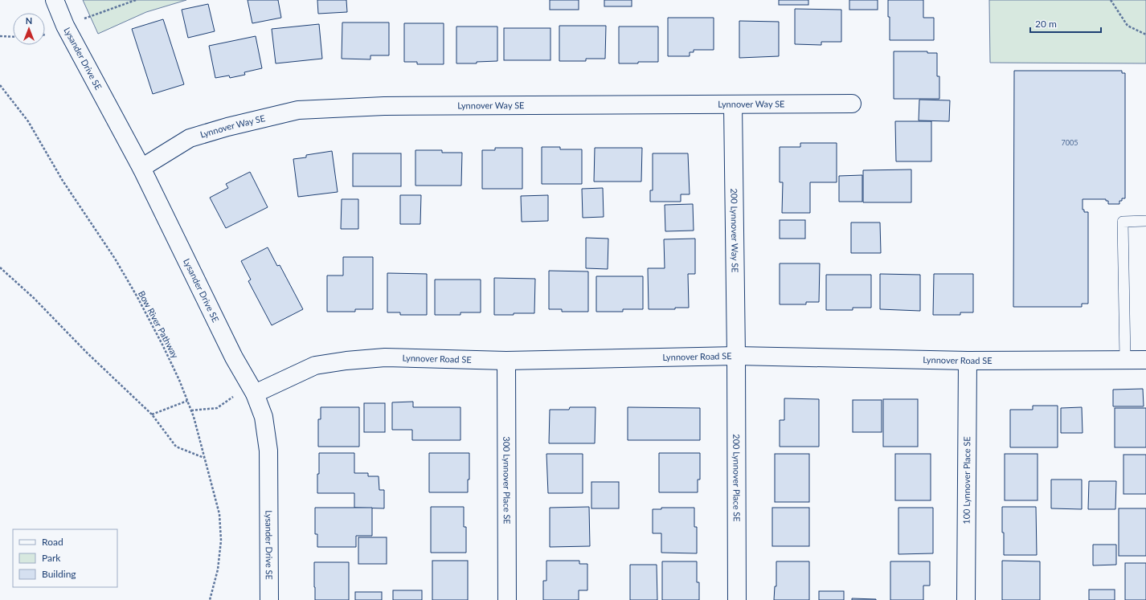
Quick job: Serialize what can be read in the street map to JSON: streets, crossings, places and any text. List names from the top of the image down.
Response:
{
  "streets": {
    "street": [
      "Lysander Drive SE",
      "Lynnover Way SE",
      "200 Lynnover Way SE",
      "Lynnover Road SE",
      "200 Lynnover Place SE",
      "300 Lynnover Place SE",
      "100 Lynnover Place SE"
    ],
    "path": ["Bow River Pathway"]
  },
  "crossings": [
    ["Lysander Drive SE", "Lynnover Way SE"],
    ["Lysander Drive SE", "Lynnover Road SE"],
    ["Lynnover Way SE", "200 Lynnover Way SE"],
    ["200 Lynnover Way SE", "Lynnover Road SE"],
    ["200 Lynnover Way SE", "200 Lynnover Place SE"],
    ["Lynnover Road SE", "200 Lynnover Place SE"],
    ["Lynnover Road SE", "300 Lynnover Place SE"],
    ["Lynnover Road SE", "100 Lynnover Place SE"]
  ],
  "house_numbers": ["7005"],
  "legend": ["Road", "Park", "Building"],
  "scale_bar": "20 m",
  "north": "top"
}
